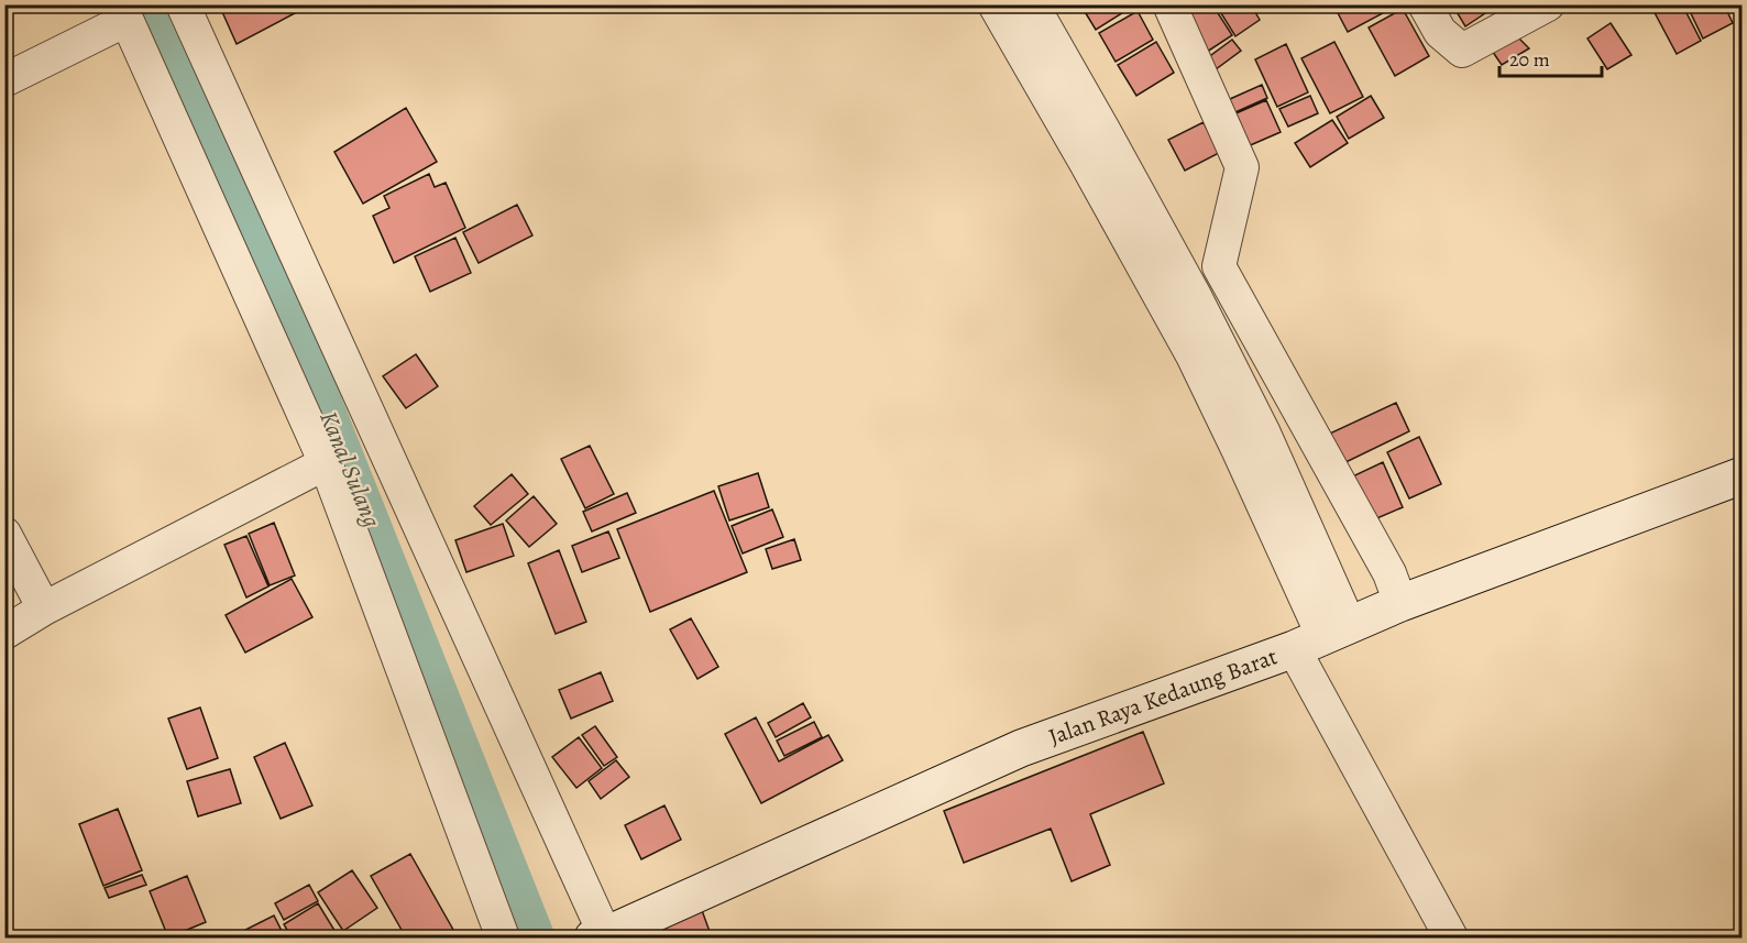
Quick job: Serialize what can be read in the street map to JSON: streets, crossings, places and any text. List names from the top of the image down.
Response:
{
  "streets": {
    "street": ["Jalan Raya Kedaung Barat"]
  },
  "water": ["Kanal Sulang"],
  "scale_bar": "20 m"
}
